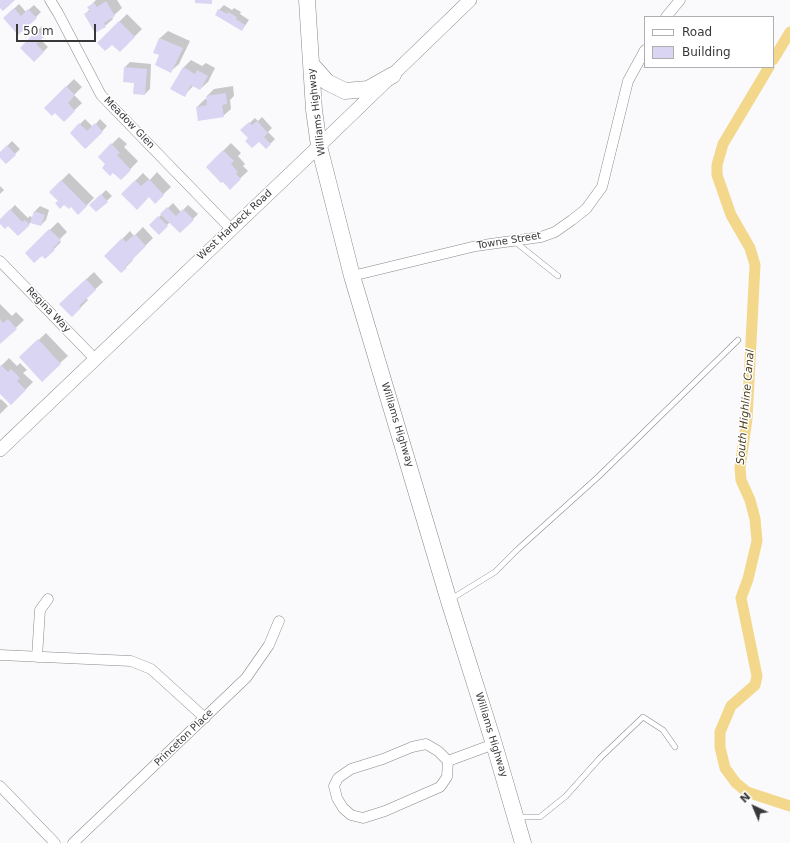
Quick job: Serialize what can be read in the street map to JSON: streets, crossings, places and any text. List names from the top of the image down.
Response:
{
  "streets": {
    "main road": ["Williams Highway"],
    "street": [
      "Meadow Glen",
      "West Harbeck Road",
      "Towne Street",
      "Regina Way",
      "Princeton Place"
    ]
  },
  "crossings": [
    ["Williams Highway", "West Harbeck Road"],
    ["Williams Highway", "Towne Street"],
    ["Meadow Glen", "West Harbeck Road"],
    ["West Harbeck Road", "Regina Way"]
  ],
  "water": ["South Highline Canal"],
  "legend": ["Road", "Building"],
  "scale_bar": "50 m",
  "north": "top left"
}
